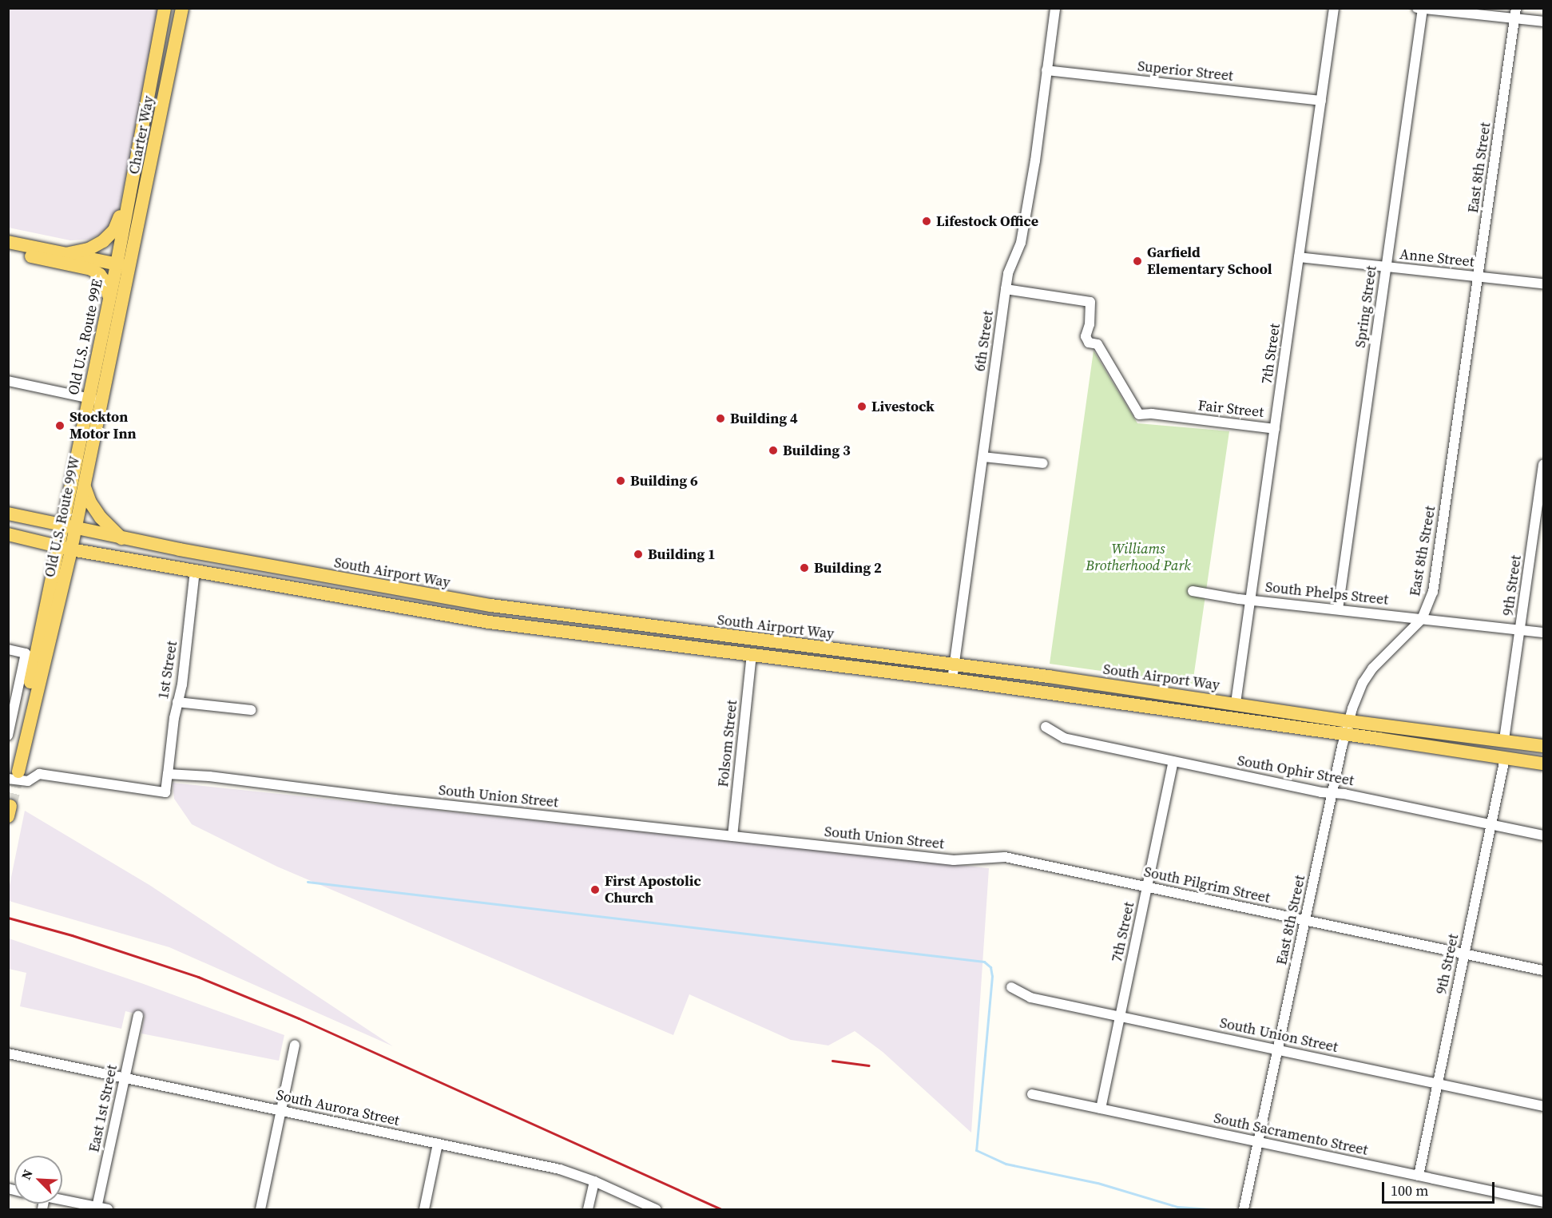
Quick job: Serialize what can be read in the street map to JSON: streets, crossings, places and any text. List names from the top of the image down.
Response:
{
  "streets": {
    "main road": [
      "Charter Way",
      "Old U.S. Route 99E",
      "Old U.S. Route 99W",
      "South Airport Way"
    ],
    "street": [
      "Superior Street",
      "East 8th Street",
      "Anne Street",
      "Spring Street",
      "6th Street",
      "7th Street",
      "Fair Street",
      "9th Street",
      "South Phelps Street",
      "1st Street",
      "Folsom Street",
      "South Ophir Street",
      "South Union Street",
      "South Pilgrim Street",
      "South Aurora Street",
      "East 1st Street",
      "South Sacramento Street"
    ]
  },
  "crossings": [
    ["Superior Street", "6th Street"],
    ["Superior Street", "7th Street"],
    ["Charter Way", "Old U.S. Route 99W"],
    ["East 8th Street", "Anne Street"],
    ["East 8th Street", "South Airport Way"],
    ["East 8th Street", "South Phelps Street"],
    ["East 8th Street", "South Ophir Street"],
    ["East 8th Street", "South Union Street"],
    ["East 8th Street", "South Pilgrim Street"],
    ["East 8th Street", "South Sacramento Street"],
    ["Anne Street", "Spring Street"],
    ["Anne Street", "7th Street"],
    ["Spring Street", "South Phelps Street"],
    ["Old U.S. Route 99E", "Old U.S. Route 99W"],
    ["Old U.S. Route 99E", "South Airport Way"],
    ["6th Street", "Fair Street"],
    ["6th Street", "South Airport Way"],
    ["7th Street", "Fair Street"],
    ["7th Street", "South Airport Way"],
    ["7th Street", "South Phelps Street"],
    ["7th Street", "South Ophir Street"],
    ["7th Street", "South Union Street"],
    ["7th Street", "South Pilgrim Street"],
    ["7th Street", "South Sacramento Street"],
    ["Old U.S. Route 99W", "South Airport Way"],
    ["South Airport Way", "9th Street"],
    ["South Airport Way", "1st Street"],
    ["South Airport Way", "Folsom Street"],
    ["9th Street", "South Phelps Street"],
    ["9th Street", "South Ophir Street"],
    ["9th Street", "South Union Street"],
    ["9th Street", "South Pilgrim Street"],
    ["9th Street", "South Sacramento Street"],
    ["1st Street", "South Union Street"],
    ["Folsom Street", "South Union Street"],
    ["South Union Street", "South Pilgrim Street"],
    ["South Aurora Street", "East 1st Street"]
  ],
  "parks": ["Williams Brotherhood Park"],
  "places": [
    "Lifestock Office",
    "Garfield Elementary School",
    "Livestock",
    "Building 4",
    "Stockton Motor Inn",
    "Building 3",
    "Building 6",
    "Building 1",
    "Building 2",
    "First Apostolic Church"
  ],
  "scale_bar": "100 m",
  "north": "top left"
}
